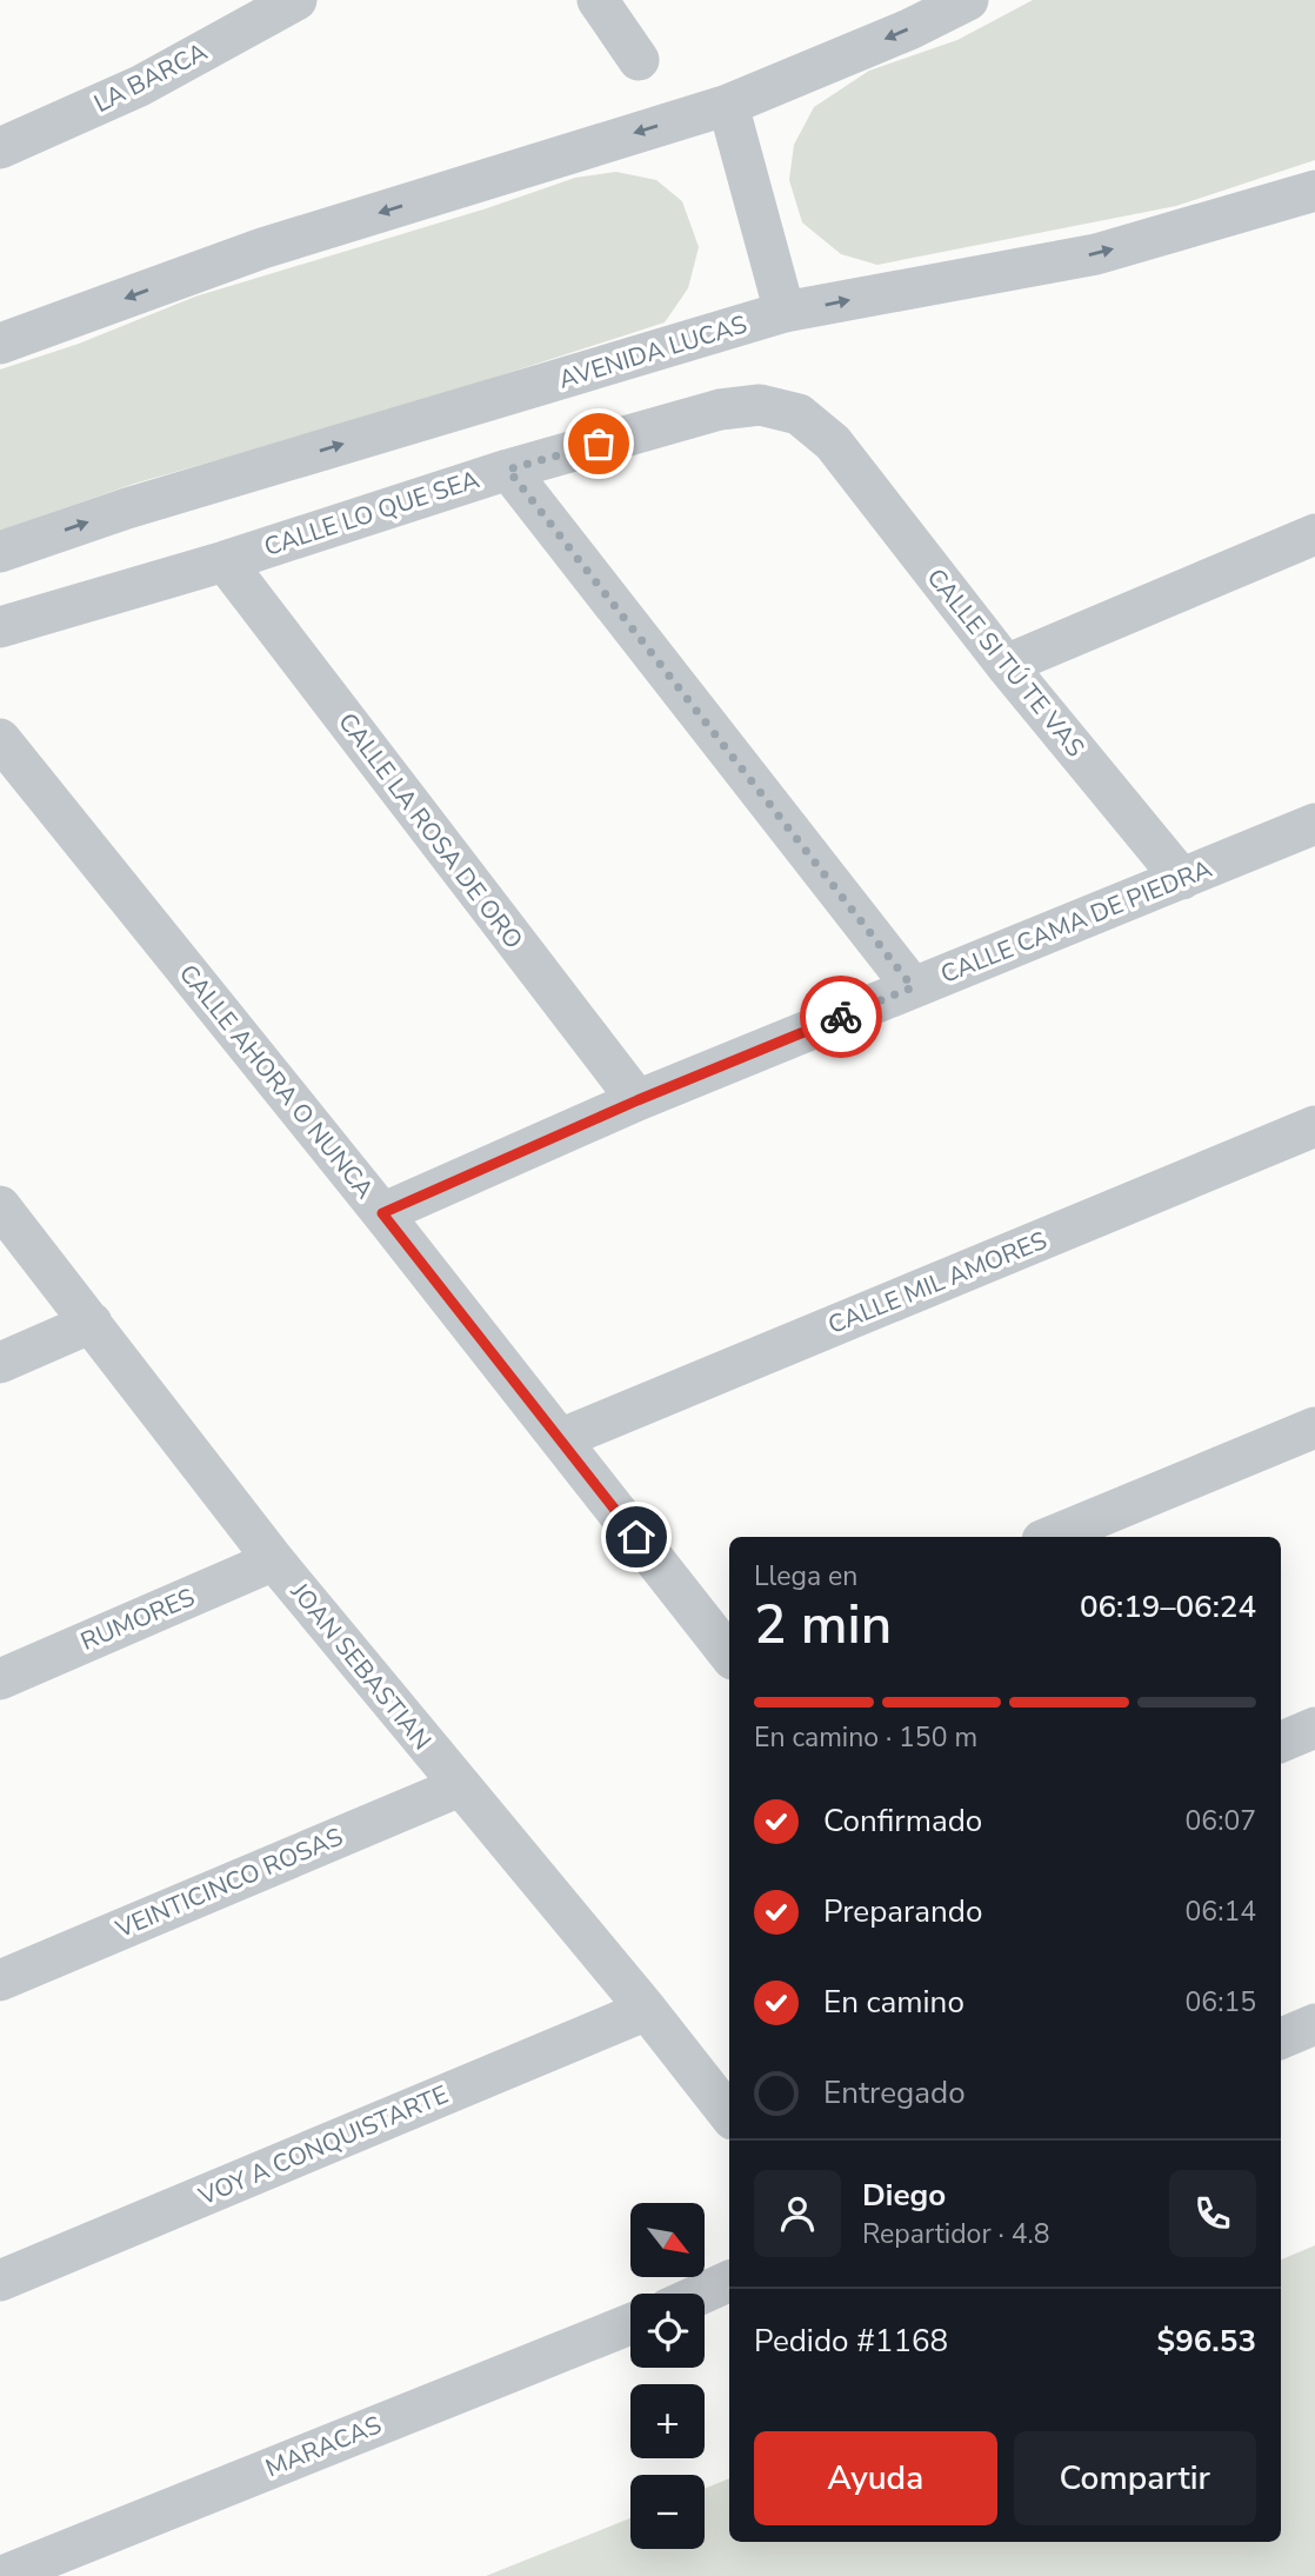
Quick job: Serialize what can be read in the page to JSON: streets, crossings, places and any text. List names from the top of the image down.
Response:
{
  "streets": {
    "street": [
      "LA BARCA",
      "AVENIDA LUCAS",
      "CALLE LO QUE SEA",
      "CALLE SI TÚ TE VAS",
      "CALLE LA ROSA DE ORO",
      "CALLE CAMA DE PIEDRA",
      "CALLE AHORA O NUNCA",
      "CALLE MIL AMORES",
      "RUMORES",
      "JOAN SEBASTIAN",
      "VEINTICINCO ROSAS",
      "VOY A CONQUISTARTE",
      "MARACAS"
    ]
  },
  "crossings": [
    ["CALLE LO QUE SEA", "CALLE SI TÚ TE VAS"],
    ["CALLE LO QUE SEA", "CALLE LA ROSA DE ORO"],
    ["CALLE SI TÚ TE VAS", "CALLE CAMA DE PIEDRA"],
    ["CALLE LA ROSA DE ORO", "CALLE CAMA DE PIEDRA"],
    ["CALLE CAMA DE PIEDRA", "CALLE AHORA O NUNCA"],
    ["CALLE AHORA O NUNCA", "CALLE MIL AMORES"],
    ["RUMORES", "JOAN SEBASTIAN"],
    ["JOAN SEBASTIAN", "VEINTICINCO ROSAS"],
    ["JOAN SEBASTIAN", "VOY A CONQUISTARTE"]
  ],
  "north": "bottom right",
  "page": {
    "heading": ["2 min", "Llega en", "06:19–06:24"],
    "panel": [
      "Diego",
      "Repartidor · 4.8",
      "Pedido #1168",
      "$96.53"
    ],
    "bar": "En camino · 150 m",
    "list": [
      ["Confirmado", "06:07"],
      ["Preparando", "06:14"],
      ["En camino", "06:15"],
      "Entregado"
    ],
    "map_buttons": ["+", "−"],
    "buttons": ["Ayuda", "Compartir"]
  }
}
